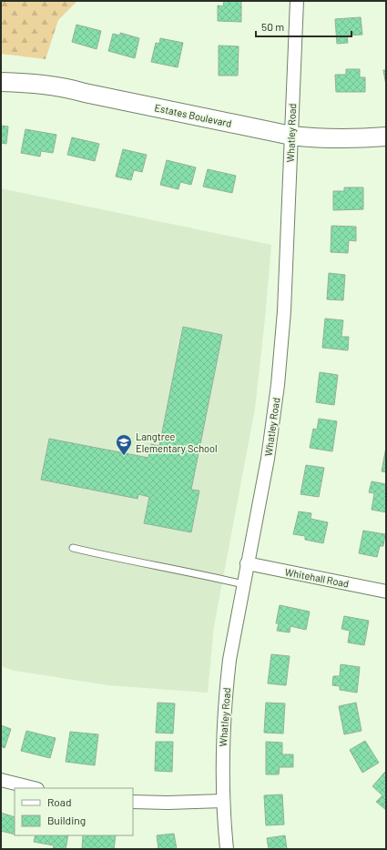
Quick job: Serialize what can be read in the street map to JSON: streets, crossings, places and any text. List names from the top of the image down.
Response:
{
  "streets": {
    "street": ["Estates Boulevard", "Whatley Road", "Whitehall Road"]
  },
  "crossings": [
    ["Estates Boulevard", "Whatley Road"],
    ["Whatley Road", "Whitehall Road"]
  ],
  "places": {
    "school or university": ["Langtree Elementary School"]
  },
  "legend": ["Road", "Building"],
  "scale_bar": "50 m"
}
